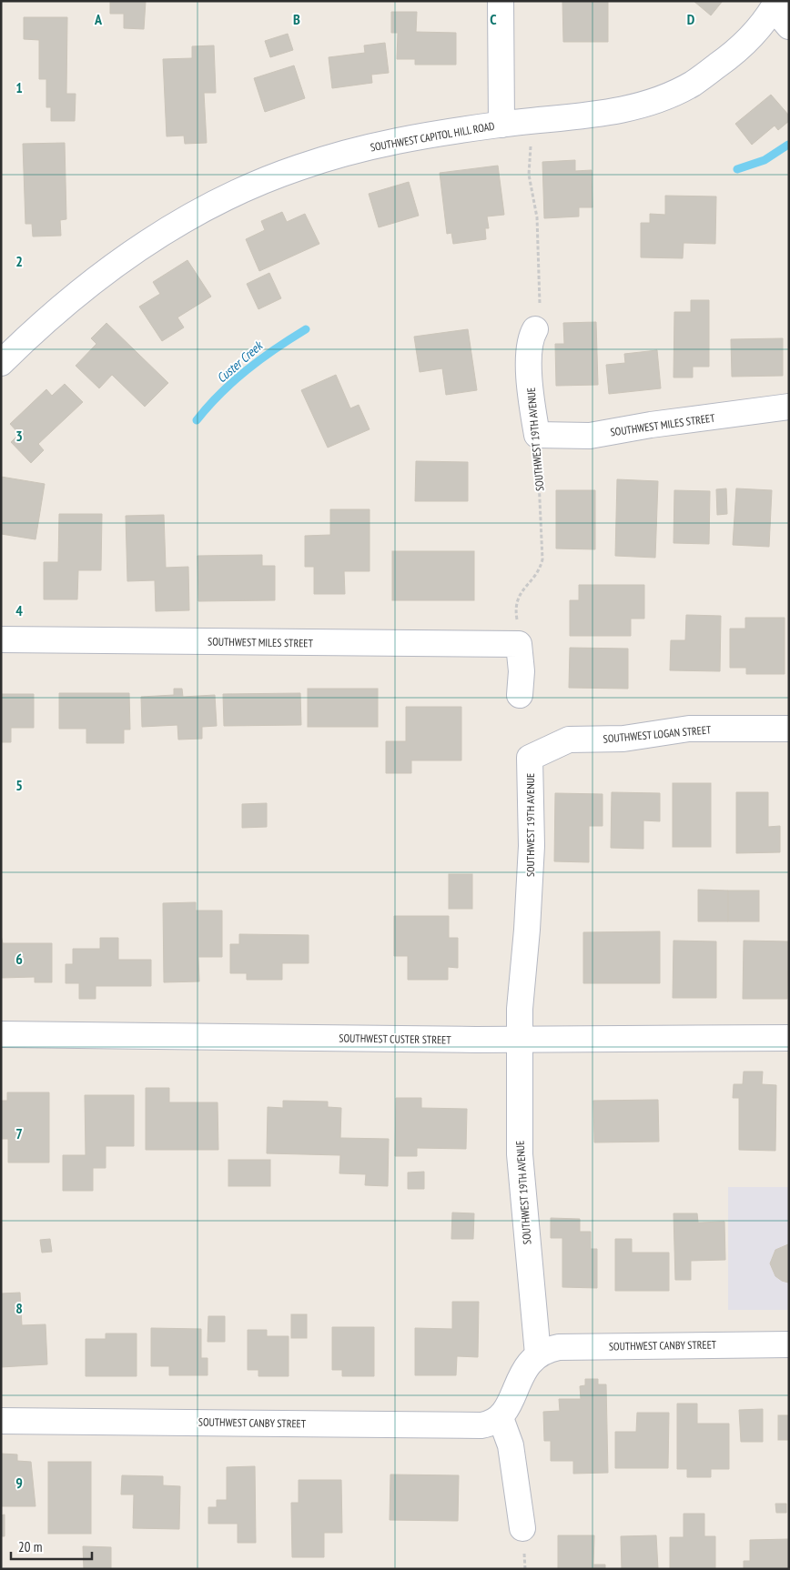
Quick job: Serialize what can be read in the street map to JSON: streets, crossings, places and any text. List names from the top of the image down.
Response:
{
  "streets": {
    "street": [
      "SOUTHWEST CAPITOL HILL ROAD",
      "SOUTHWEST MILES STREET",
      "SOUTHWEST 19TH AVENUE",
      "SOUTHWEST LOGAN STREET",
      "SOUTHWEST CUSTER STREET",
      "SOUTHWEST CANBY STREET"
    ]
  },
  "crossings": [
    ["SOUTHWEST MILES STREET", "SOUTHWEST 19TH AVENUE"],
    ["SOUTHWEST 19TH AVENUE", "SOUTHWEST LOGAN STREET"],
    ["SOUTHWEST 19TH AVENUE", "SOUTHWEST CUSTER STREET"],
    ["SOUTHWEST 19TH AVENUE", "SOUTHWEST CANBY STREET"]
  ],
  "water": ["Custer Creek"],
  "scale_bar": "20 m",
  "grid": {
    "columns": [
      "A",
      "B",
      "C",
      "D"
    ],
    "rows": [
      "1",
      "2",
      "3",
      "4",
      "5",
      "6",
      "7",
      "8",
      "9"
    ]
  }
}
